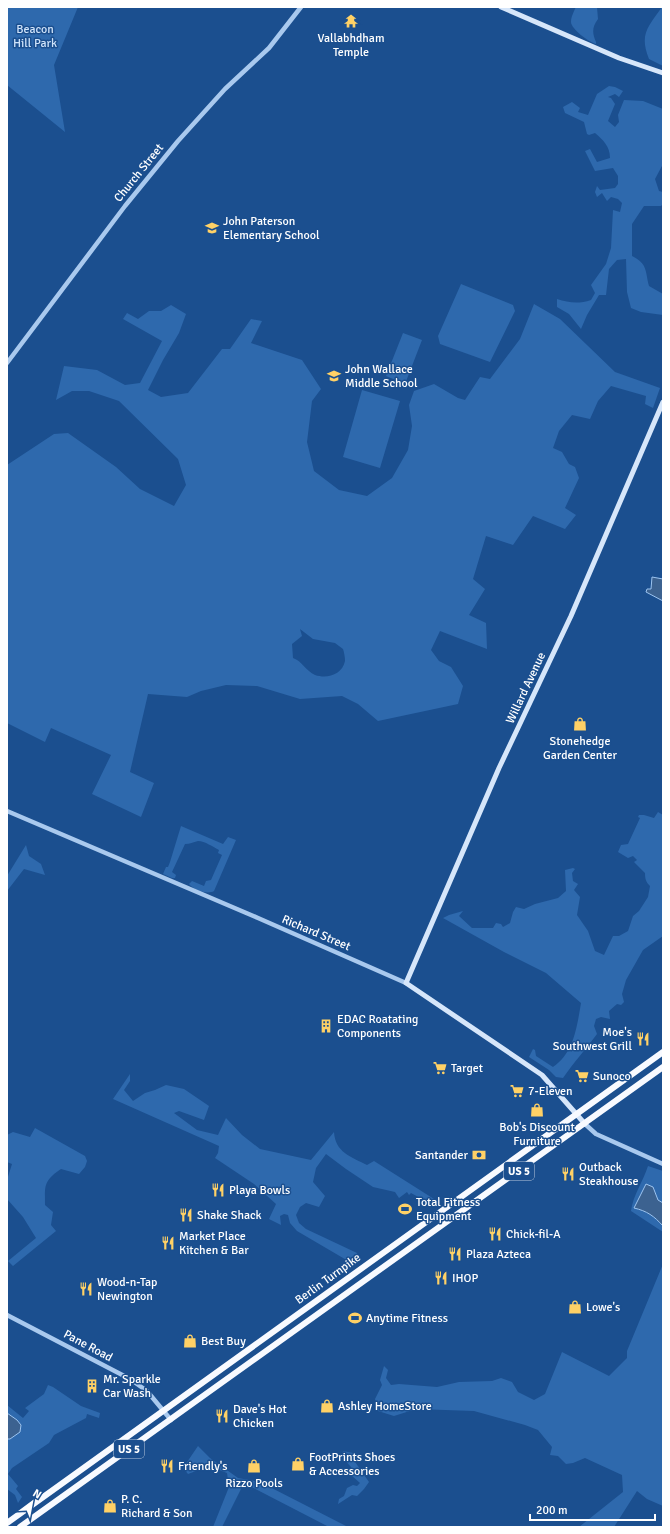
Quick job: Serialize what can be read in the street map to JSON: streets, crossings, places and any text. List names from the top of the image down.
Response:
{
  "streets": {
    "highway": ["US 5", "Berlin Turnpike"],
    "main road": ["Willard Avenue", "Richard Street"],
    "street": ["Church Street", "Pane Road"]
  },
  "crossings": [
    ["Willard Avenue", "Richard Street"],
    ["Richard Street", "Berlin Turnpike"],
    ["Berlin Turnpike", "Pane Road"]
  ],
  "parks": ["Beacon Hill Park"],
  "places": {
    "temple": ["Vallabhdham Temple"],
    "school or university": ["John Paterson Elementary School", "John Wallace Middle School"],
    "shop": [
      "Stonehedge Garden Center",
      "Bob's Discount Furniture",
      "Lowe's",
      "Best Buy",
      "Ashley HomeStore",
      "FootPrints Shoes & Accessories",
      "Rizzo Pools",
      "P. C. Richard & Son"
    ],
    "building": ["EDAC Roatating Components", "Mr. Sparkle Car Wash"],
    "restaurant": [
      "Moe's Southwest Grill",
      "Outback Steakhouse",
      "Playa Bowls",
      "Shake Shack",
      "Chick-fil-A",
      "Market Place Kitchen & Bar",
      "Plaza Azteca",
      "IHOP",
      "Wood-n-Tap Newington",
      "Dave's Hot Chicken",
      "Friendly's"
    ],
    "supermarket": ["Target", "Sunoco", "7-Eleven"],
    "bank": ["Santander"],
    "sports": ["Total Fitness Equipment", "Anytime Fitness"]
  },
  "scale_bar": "200 m",
  "north": "top right"
}
